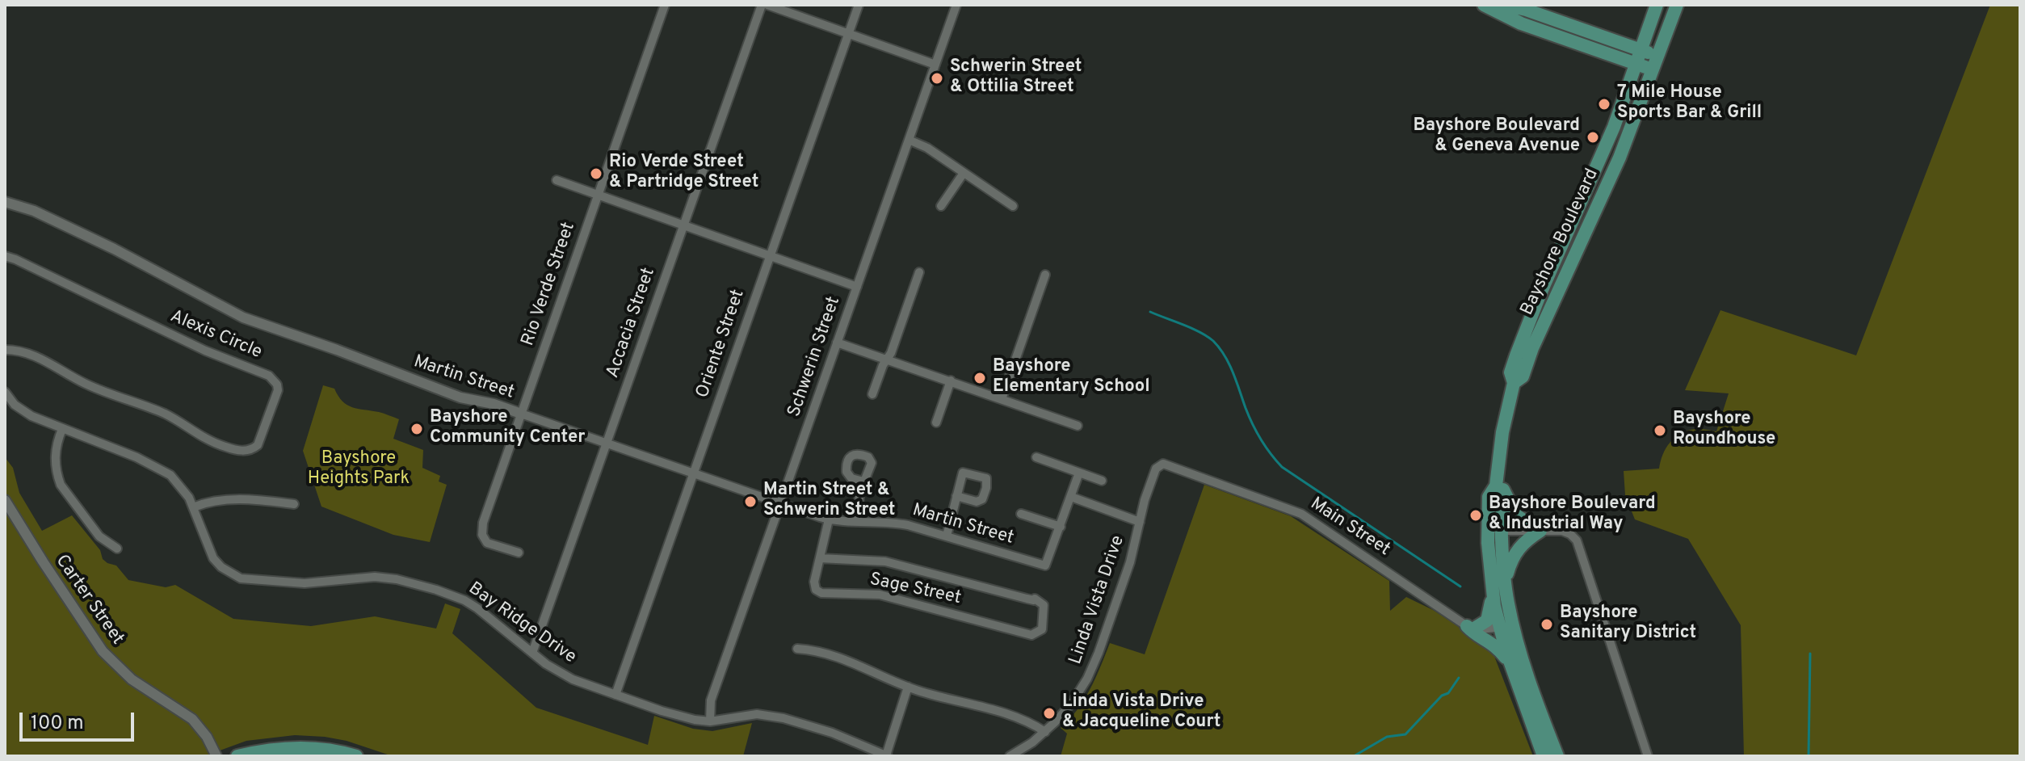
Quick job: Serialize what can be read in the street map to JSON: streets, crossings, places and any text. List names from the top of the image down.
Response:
{
  "streets": {
    "main road": ["Bayshore Boulevard"],
    "street": [
      "Rio Verde Street",
      "Accacia Street",
      "Alexis Circle",
      "Oriente Street",
      "Schwerin Street",
      "Martin Street",
      "Main Street",
      "Sage Street",
      "Carter Street",
      "Linda Vista Drive",
      "Bay Ridge Drive"
    ]
  },
  "crossings": [
    ["Rio Verde Street", "Martin Street"],
    ["Accacia Street", "Martin Street"],
    ["Accacia Street", "Bay Ridge Drive"],
    ["Oriente Street", "Martin Street"],
    ["Oriente Street", "Bay Ridge Drive"],
    ["Schwerin Street", "Martin Street"],
    ["Schwerin Street", "Bay Ridge Drive"],
    ["Martin Street", "Sage Street"],
    ["Main Street", "Linda Vista Drive"]
  ],
  "parks": ["Bayshore Heights Park"],
  "places": [
    "Schwerin Street & Ottilia Street",
    "7 Mile House Sports Bar & Grill",
    "Bayshore Boulevard & Geneva Avenue",
    "Rio Verde Street & Partridge Street",
    "Bayshore Elementary School",
    "Bayshore Community Center",
    "Bayshore Roundhouse",
    "Martin Street & Schwerin Street",
    "Bayshore Boulevard & Industrial Way",
    "Bayshore Sanitary District",
    "Linda Vista Drive & Jacqueline Court"
  ],
  "scale_bar": "100 m"
}
